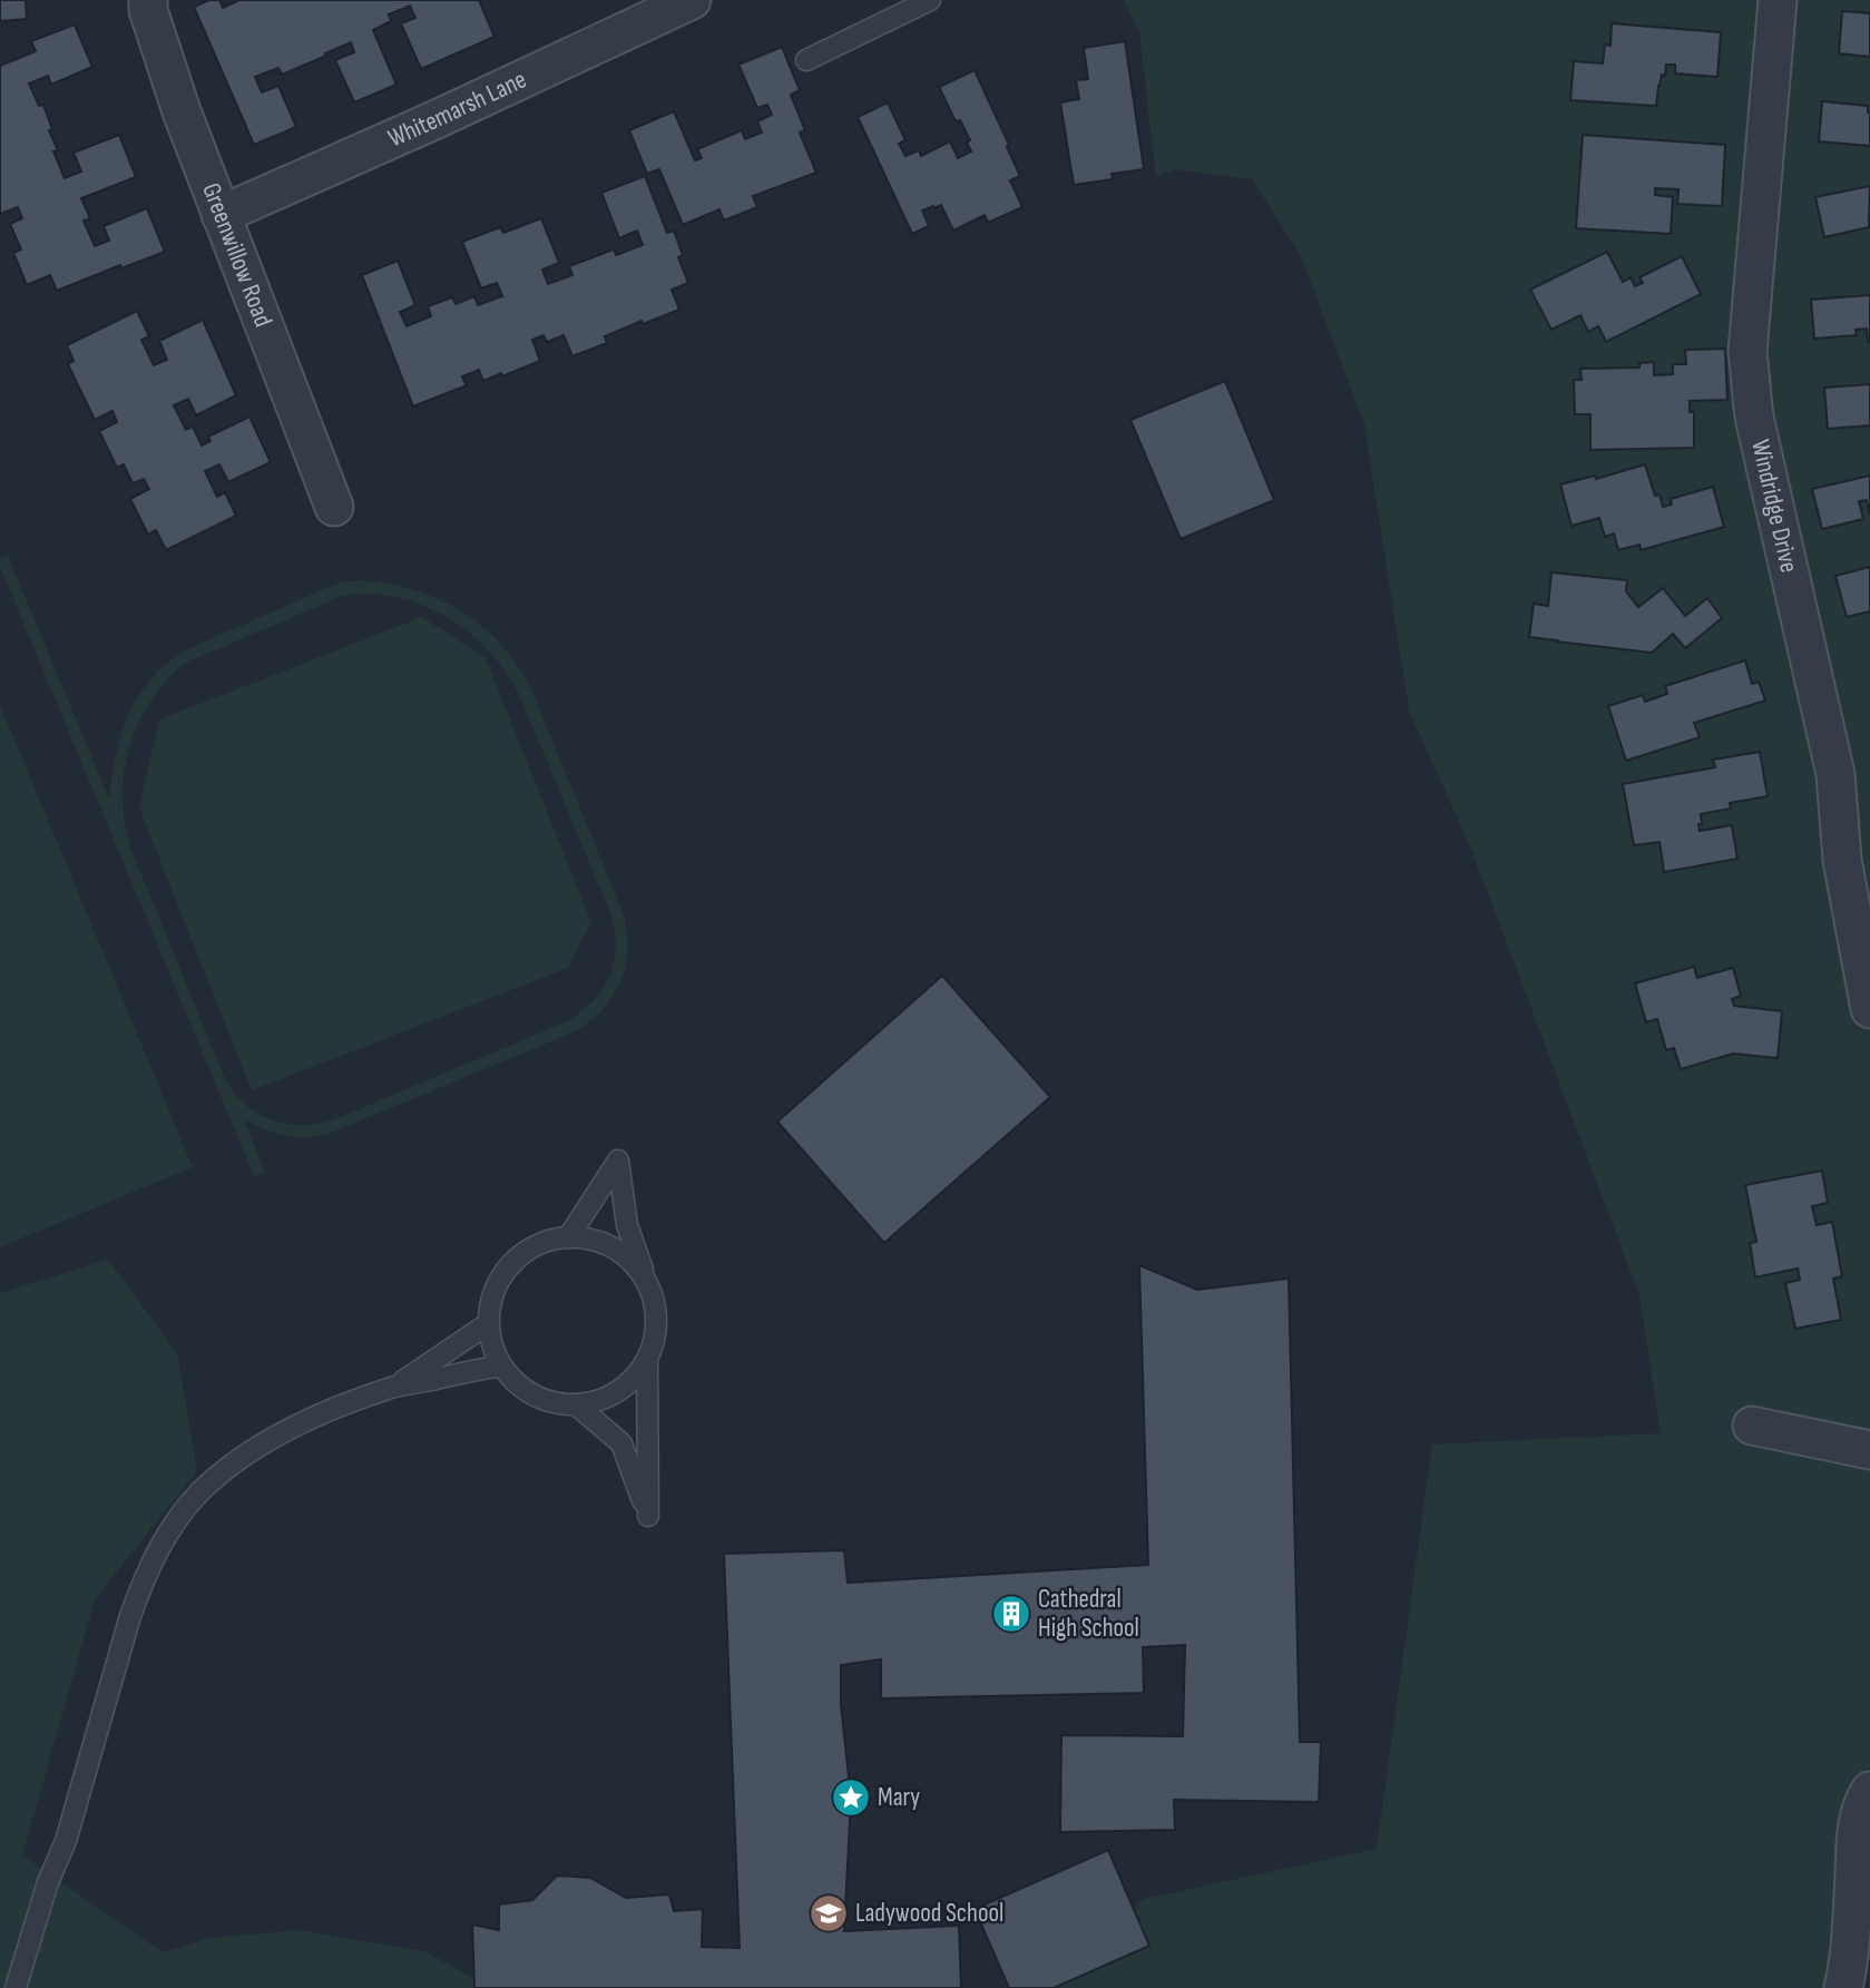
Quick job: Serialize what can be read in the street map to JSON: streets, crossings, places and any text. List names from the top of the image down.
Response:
{
  "streets": {
    "street": ["Whitemarsh Lane", "Greenwillow Road", "Windridge Drive"]
  },
  "crossings": [
    ["Whitemarsh Lane", "Greenwillow Road"]
  ],
  "places": {
    "building": ["Cathedral High School"],
    "place": ["Mary"],
    "school or university": ["Ladywood School"]
  }
}
